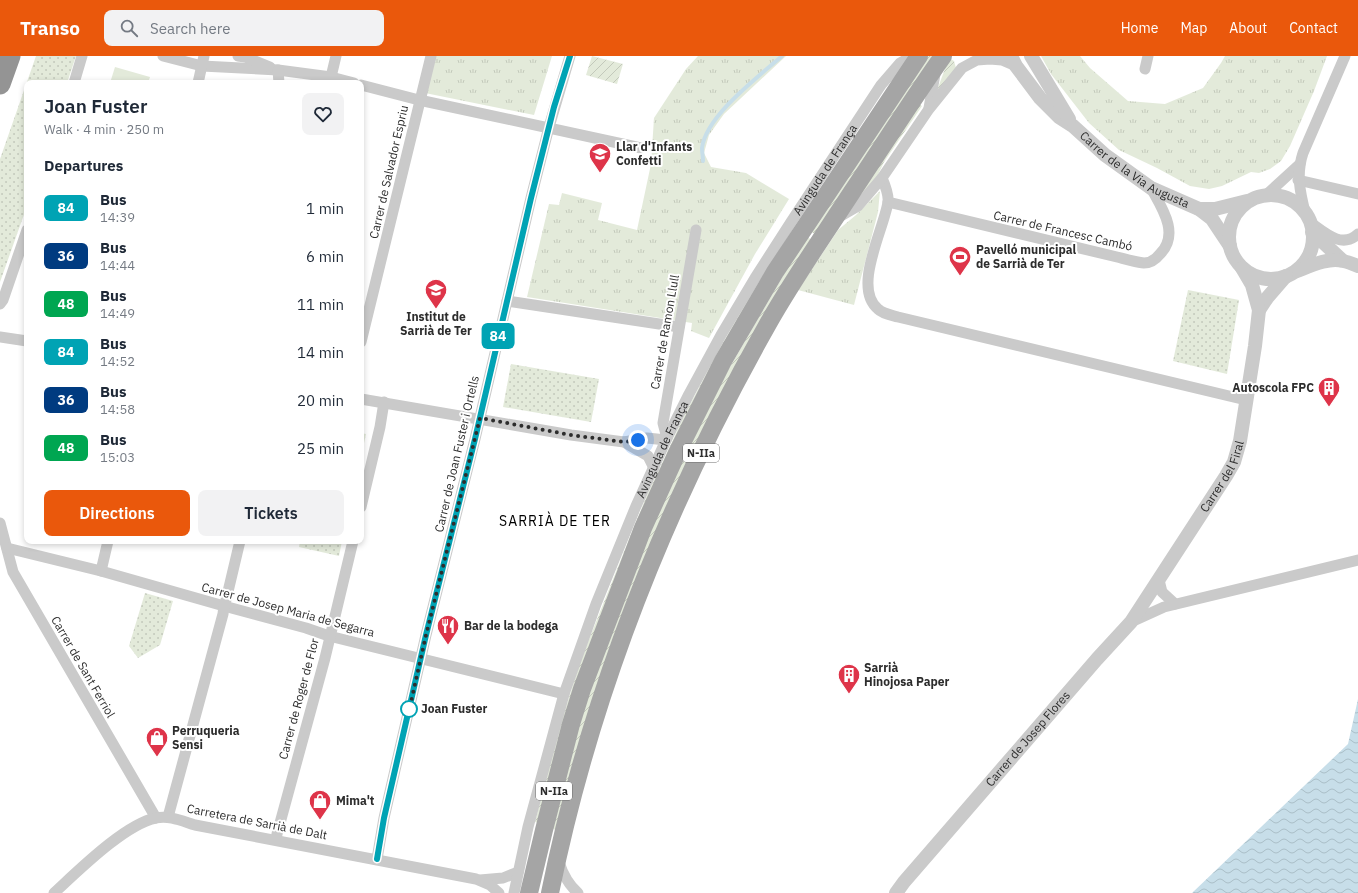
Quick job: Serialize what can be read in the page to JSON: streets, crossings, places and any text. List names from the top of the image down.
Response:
{
  "streets": {
    "main road": ["Avinguda de França", "N-IIa"],
    "street": [
      "Carrer de la Via Augusta",
      "Carrer de Salvador Espriu",
      "Carrer de Francesc Cambó",
      "Carrer de Ramon Llull",
      "Carrer de Joan Fuster i Ortells",
      "Carrer del Firal",
      "Carrer de Josep Maria de Segarra",
      "Carrer de Sant Ferriol",
      "Carrer de Roger de Flor",
      "Carrer de Josep Flores",
      "Carretera de Sarrià de Dalt"
    ]
  },
  "crossings": [
    ["Carrer de la Via Augusta", "Carrer de Francesc Cambó"],
    ["Carrer de la Via Augusta", "Carrer del Firal"],
    ["Avinguda de França", "Carrer de Ramon Llull"],
    ["Avinguda de França", "Carrer de Josep Maria de Segarra"],
    ["Avinguda de França", "Carretera de Sarrià de Dalt"],
    ["Carrer de Joan Fuster i Ortells", "Carrer de Josep Maria de Segarra"],
    ["Carrer de Joan Fuster i Ortells", "Carretera de Sarrià de Dalt"],
    ["Carrer del Firal", "Carrer de Josep Flores"],
    ["Carrer de Josep Maria de Segarra", "Carrer de Sant Ferriol"],
    ["Carrer de Josep Maria de Segarra", "Carrer de Roger de Flor"],
    ["Carrer de Sant Ferriol", "Carretera de Sarrià de Dalt"],
    ["Carrer de Roger de Flor", "Carretera de Sarrià de Dalt"]
  ],
  "districts": ["SARRIÀ DE TER"],
  "places": {
    "school or university": ["Llar d'Infants Confetti", "Institut de Sarrià de Ter"],
    "sports": ["Pavelló municipal de Sarrià de Ter"],
    "building": ["Autoscola FPC", "Sarrià Hinojosa Paper"],
    "restaurant": ["Bar de la bodega"],
    "other": ["Joan Fuster"],
    "shop": ["Perruqueria Sensi", "Mima't"]
  },
  "lines": ["bus line 84"],
  "page": {
    "header": "Transo",
    "search": "Search here",
    "nav": [
      "Home",
      "Map",
      "About",
      "Contact"
    ],
    "on_map": "84",
    "heading": [
      ["Joan Fuster", "Walk · 4 min · 250 m"],
      "Departures"
    ],
    "list": [
      {
        "mark": "84",
        "name": "Bus",
        "note": "14:39",
        "value": "1 min"
      },
      {
        "mark": "36",
        "name": "Bus",
        "note": "14:44",
        "value": "6 min"
      },
      {
        "mark": "48",
        "name": "Bus",
        "note": "14:49",
        "value": "11 min"
      },
      {
        "mark": "84",
        "name": "Bus",
        "note": "14:52",
        "value": "14 min"
      },
      {
        "mark": "36",
        "name": "Bus",
        "note": "14:58",
        "value": "20 min"
      },
      {
        "mark": "48",
        "name": "Bus",
        "note": "15:03",
        "value": "25 min"
      }
    ],
    "buttons": ["Directions", "Tickets"]
  }
}
